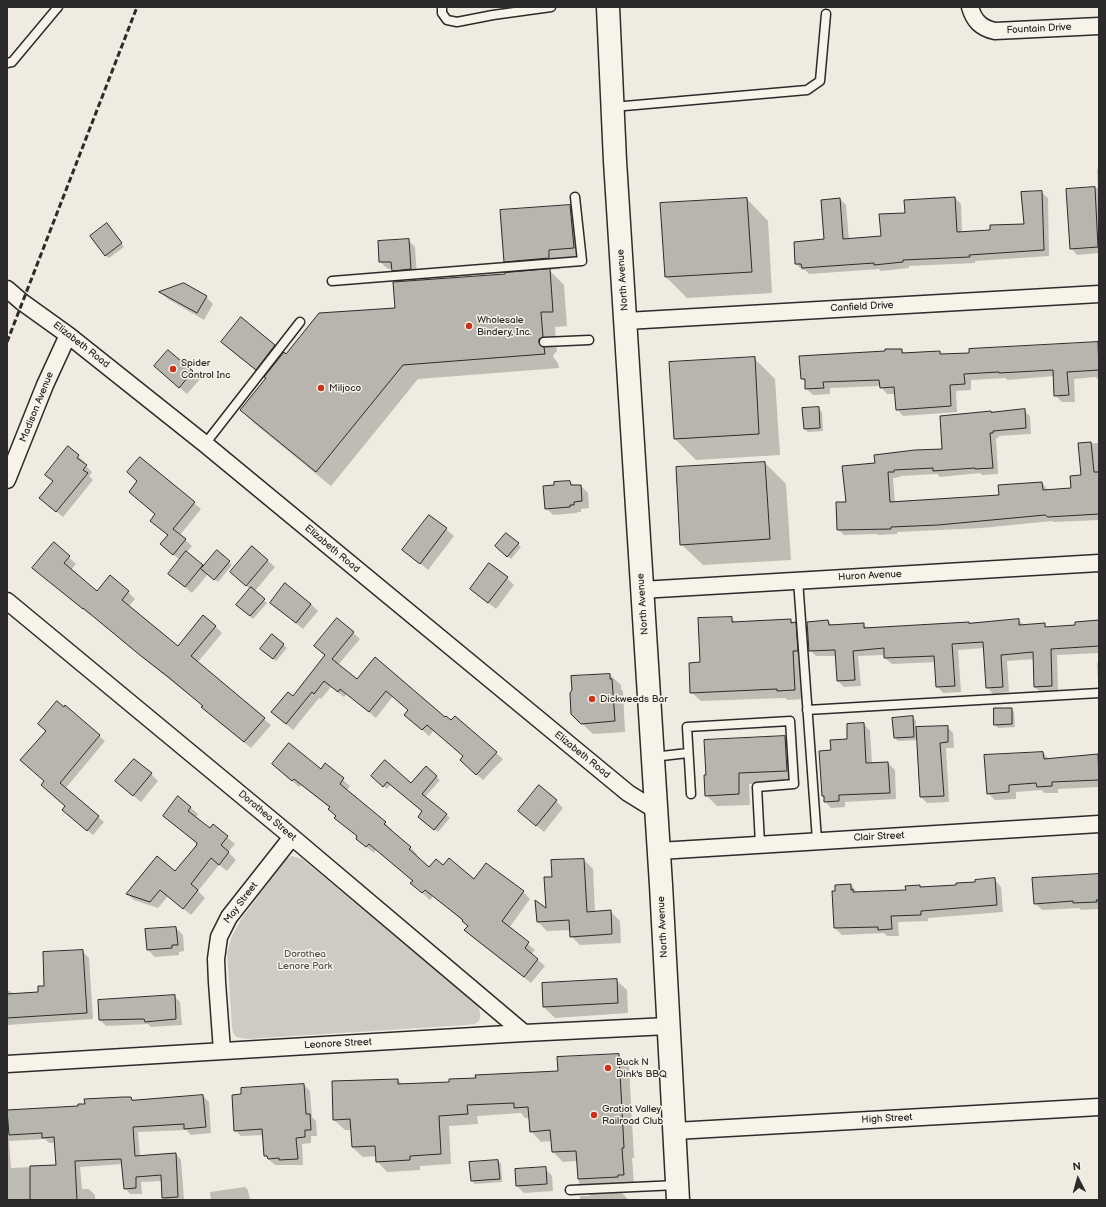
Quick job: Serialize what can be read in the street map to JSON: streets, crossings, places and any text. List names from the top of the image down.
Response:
{
  "streets": {
    "main road": ["North Avenue"],
    "street": [
      "Fountain Drive",
      "Canfield Drive",
      "Elizabeth Road",
      "Madison Avenue",
      "Huron Avenue",
      "Dorothea Street",
      "Clair Street",
      "May Street",
      "Leonore Street",
      "High Street"
    ]
  },
  "crossings": [
    ["North Avenue", "Canfield Drive"],
    ["North Avenue", "Elizabeth Road"],
    ["North Avenue", "Huron Avenue"],
    ["North Avenue", "Clair Street"],
    ["North Avenue", "Leonore Street"],
    ["North Avenue", "High Street"],
    ["Elizabeth Road", "Madison Avenue"],
    ["Dorothea Street", "May Street"],
    ["Dorothea Street", "Leonore Street"],
    ["May Street", "Leonore Street"]
  ],
  "parks": ["Dorothea Lenore Park"],
  "places": [
    "Wholesale Bindery, Inc.",
    "Spider Control Inc",
    "Miljoco",
    "Dickweeds Bar",
    "Buck N Dink's BBQ",
    "Gratiot Valley Railroad Club"
  ],
  "north": "top"
}
